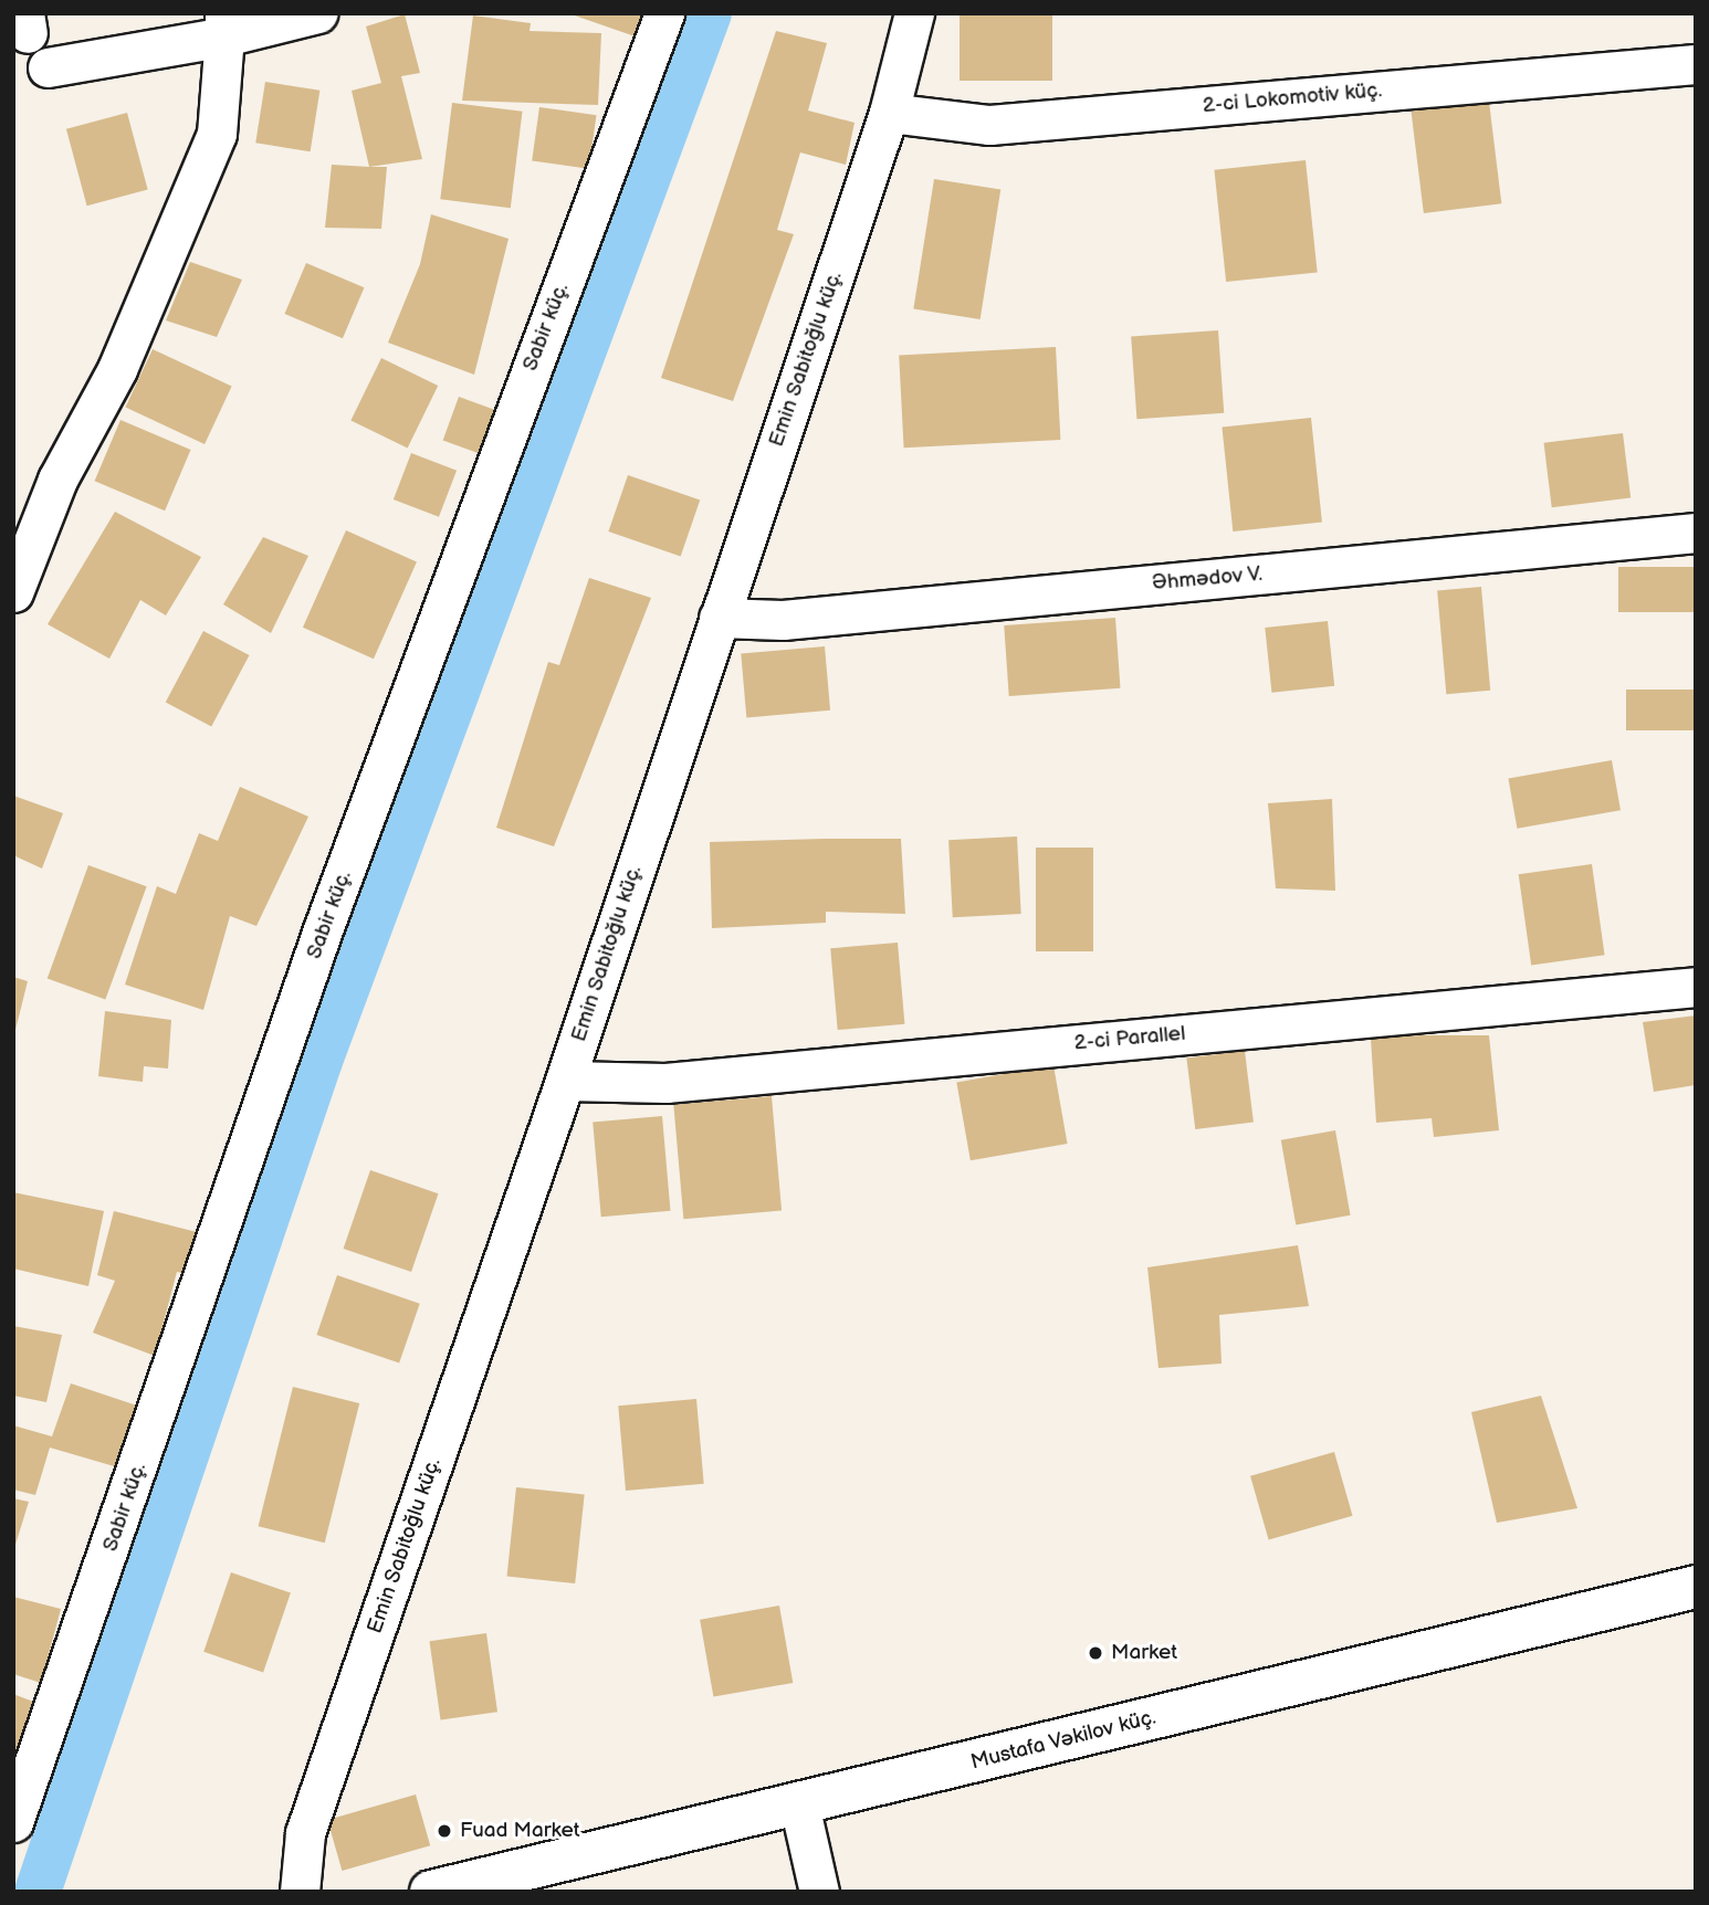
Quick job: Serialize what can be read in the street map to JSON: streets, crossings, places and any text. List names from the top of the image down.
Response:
{
  "streets": {
    "street": [
      "2-ci Lokomotiv küç.",
      "Sabir küç.",
      "Emin Sabitoğlu küç.",
      "Əhmədov V.",
      "2-ci Parallel",
      "Mustafa Vəkilov küç."
    ]
  },
  "crossings": [
    ["2-ci Lokomotiv küç.", "Emin Sabitoğlu küç."],
    ["Emin Sabitoğlu küç.", "Əhmədov V."],
    ["Emin Sabitoğlu küç.", "2-ci Parallel"]
  ],
  "places": ["Market", "Fuad Market"]
}
